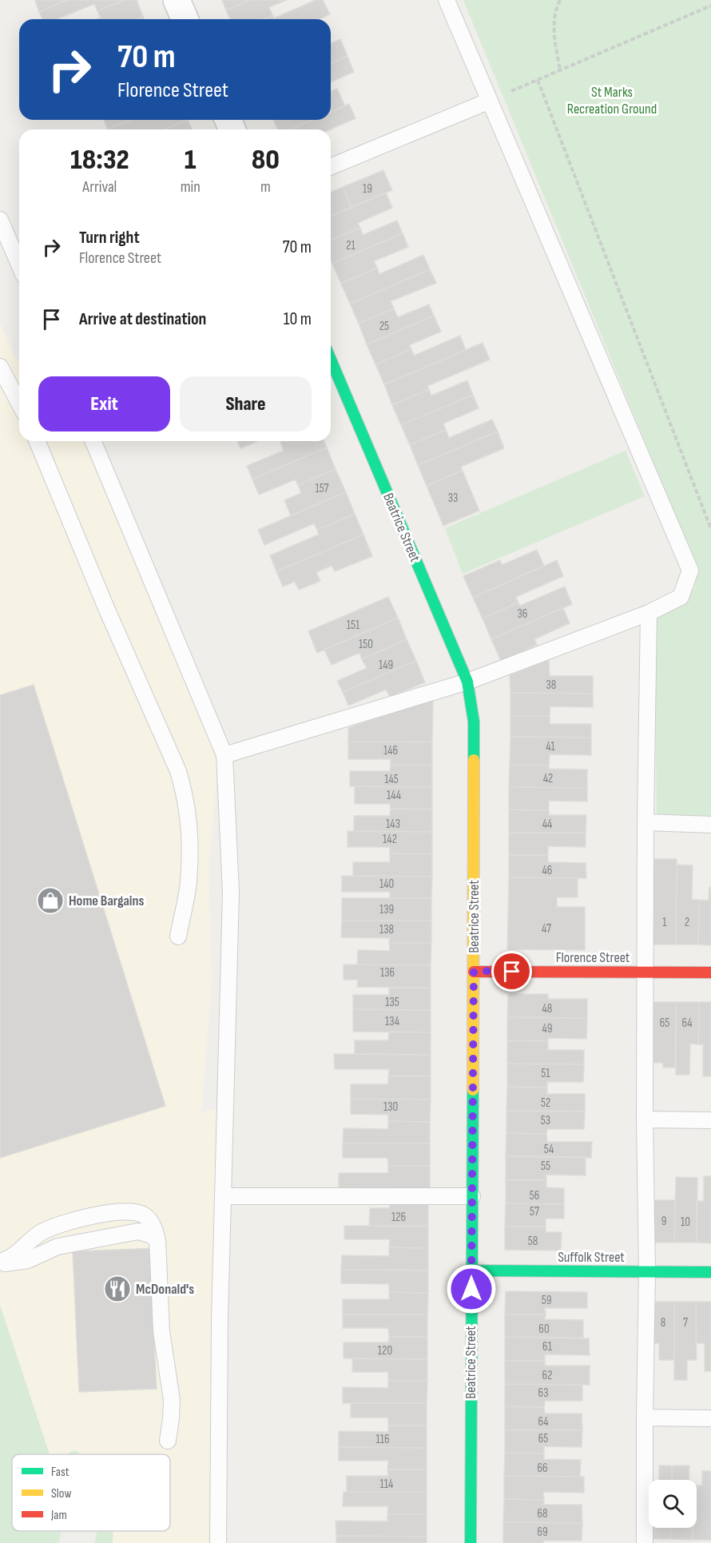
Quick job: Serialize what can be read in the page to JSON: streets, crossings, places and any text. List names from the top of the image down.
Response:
{
  "streets": {
    "street": ["Beatrice Street", "Florence Street", "Suffolk Street"]
  },
  "crossings": [
    ["Beatrice Street", "Florence Street"],
    ["Beatrice Street", "Suffolk Street"]
  ],
  "parks": ["St Marks Recreation Ground"],
  "places": {
    "shop": ["Home Bargains"],
    "restaurant": ["McDonald's"]
  },
  "house_numbers": [
    "19",
    "21",
    "25",
    "157",
    "33",
    "36",
    "151",
    "150",
    "149",
    "38",
    "41",
    "146",
    "42",
    "145",
    "144",
    "143",
    "44",
    "142",
    "46",
    "140",
    "139",
    "1",
    "2",
    "47",
    "138",
    "136",
    "135",
    "48",
    "134",
    "65",
    "64",
    "49",
    "51",
    "52",
    "130",
    "53",
    "54",
    "55",
    "56",
    "57",
    "126",
    "9",
    "10",
    "58",
    "59",
    "8",
    "7",
    "60",
    "61",
    "120",
    "62",
    "63",
    "64",
    "65",
    "116",
    "66",
    "114",
    "68",
    "69"
  ],
  "legend": ["Fast", "Slow", "Jam"],
  "page": {
    "turn": ["70 m", "Florence Street"],
    "eta": [
      "18:32",
      "Arrival",
      "1",
      "min",
      "80",
      "m"
    ],
    "list": [
      {
        "name": "Turn right",
        "note": "Florence Street",
        "value": "70 m"
      },
      {
        "name": "Arrive at destination",
        "value": "10 m"
      }
    ],
    "buttons": ["Exit", "Share"]
  }
}
